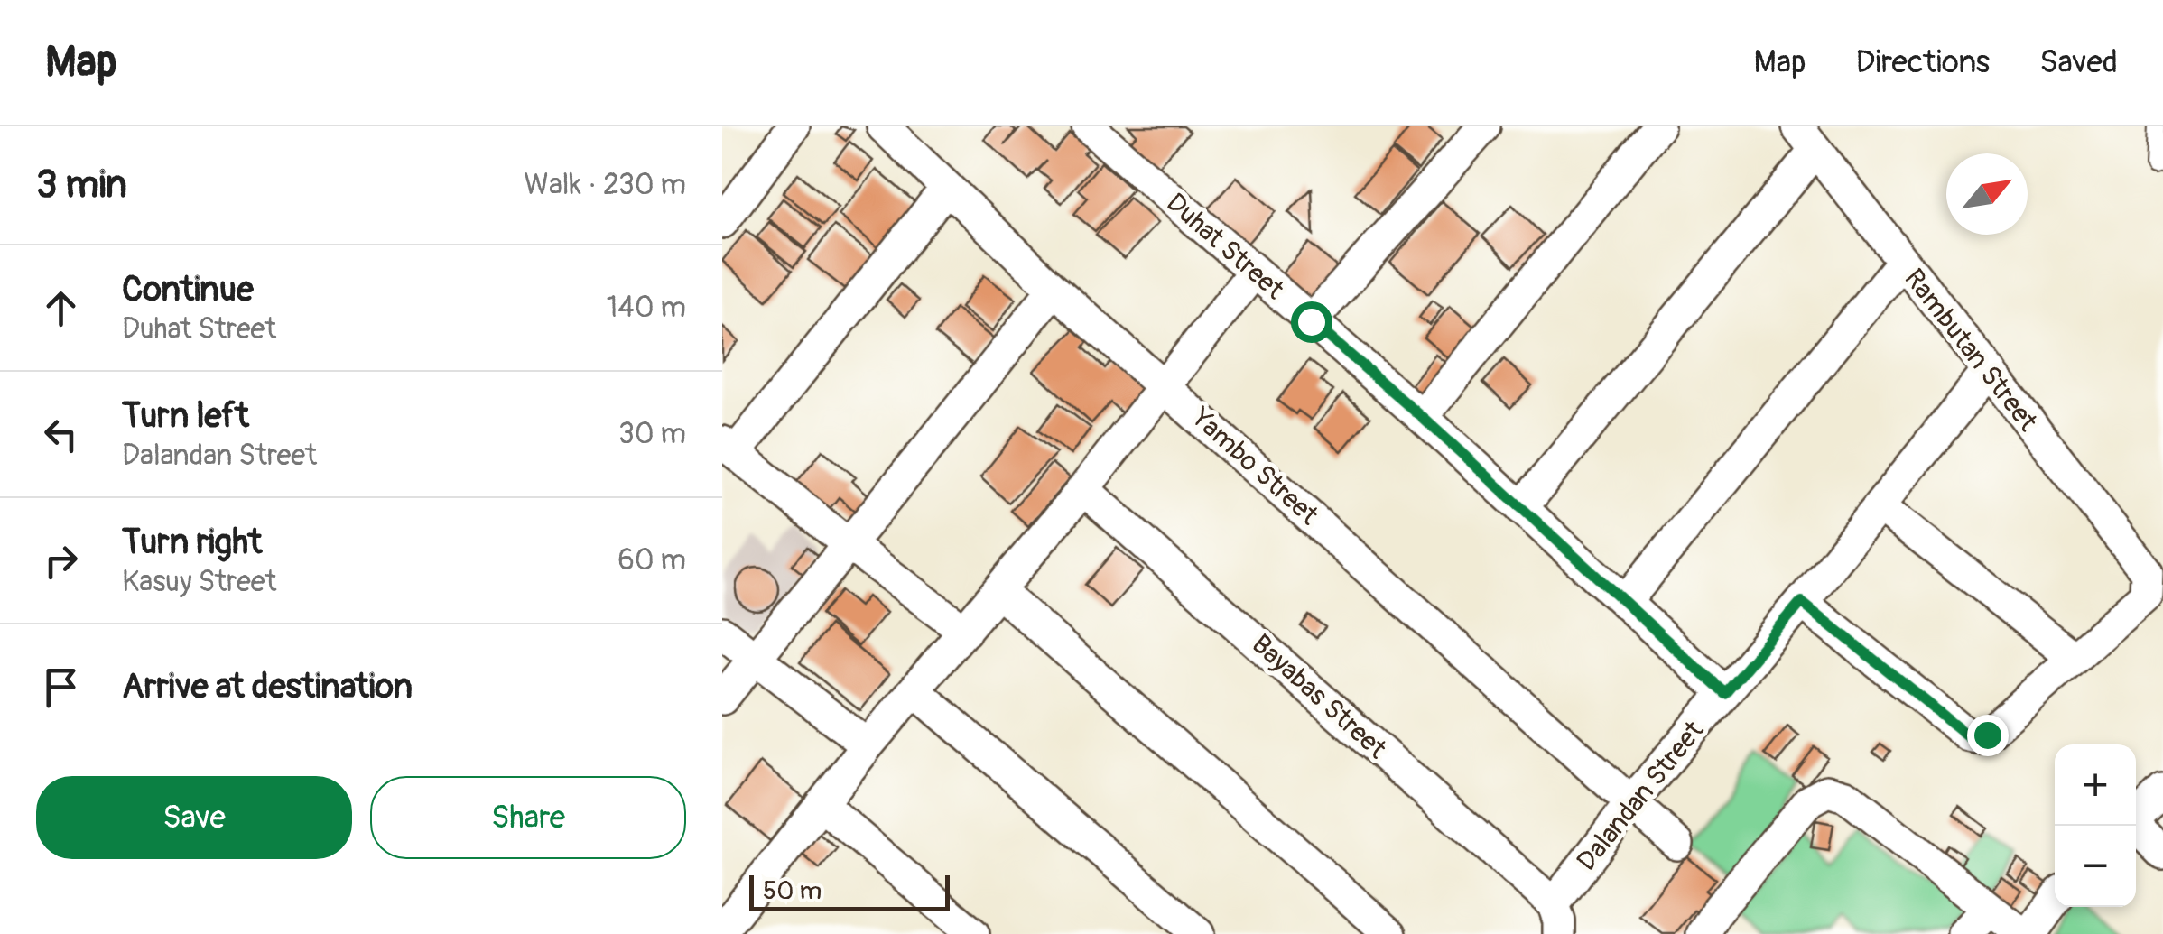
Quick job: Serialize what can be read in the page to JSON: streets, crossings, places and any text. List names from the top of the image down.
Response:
{
  "streets": {
    "street": [
      "Duhat Street",
      "Rambutan Street",
      "Yambo Street",
      "Bayabas Street",
      "Dalandan Street"
    ]
  },
  "crossings": [
    ["Duhat Street", "Dalandan Street"],
    ["Rambutan Street", "Dalandan Street"],
    ["Yambo Street", "Dalandan Street"],
    ["Bayabas Street", "Dalandan Street"]
  ],
  "scale_bar": "50 m",
  "north": "top right",
  "page": {
    "header": "Map",
    "nav": ["Map", "Directions", "Saved"],
    "heading": ["3 min", "Walk · 230 m"],
    "list": [
      ["Continue", "Duhat Street", "140 m"],
      ["Turn left", "Dalandan Street", "30 m"],
      ["Turn right", "Kasuy Street", "60 m"],
      "Arrive at destination"
    ],
    "map_buttons": ["+", "−"],
    "buttons": ["Save", "Share"],
    "scale": "50 m"
  }
}
